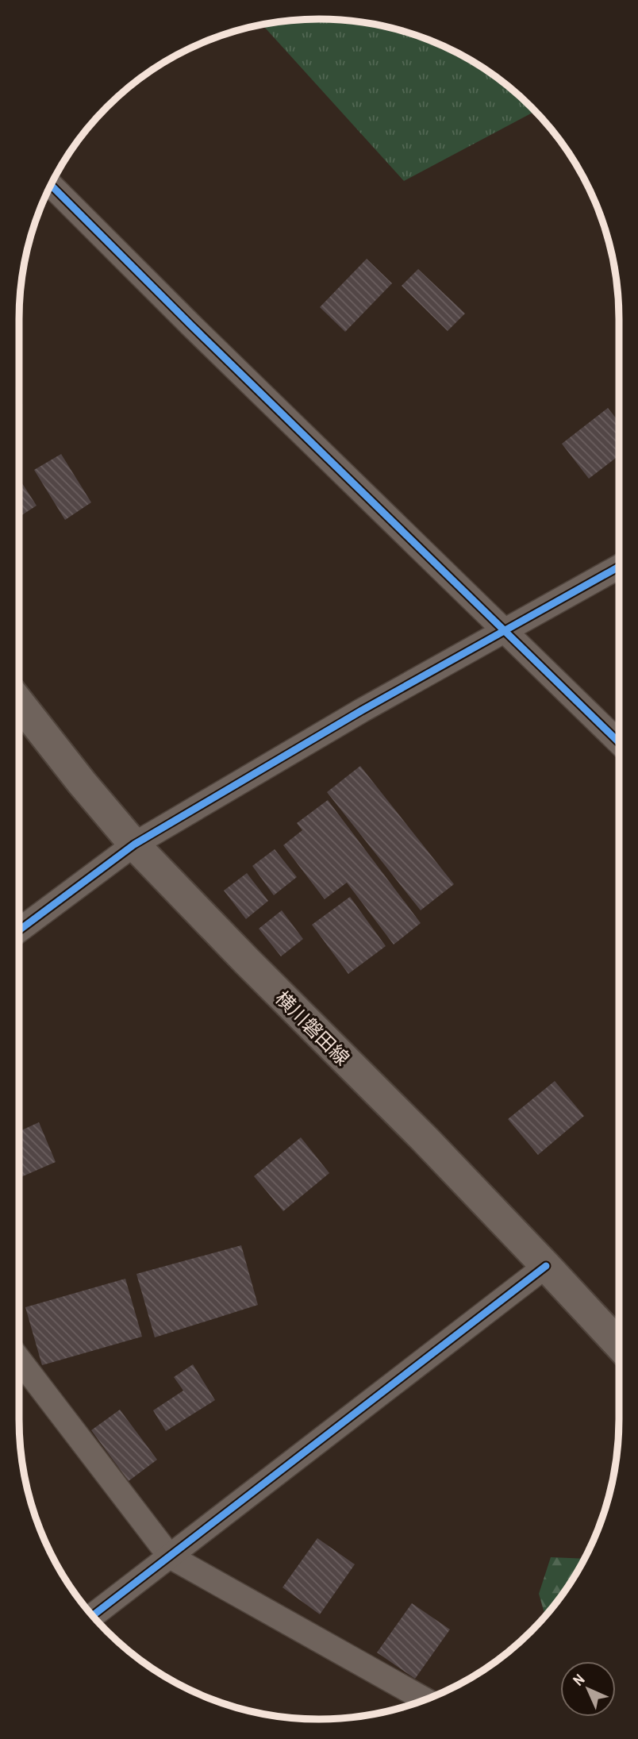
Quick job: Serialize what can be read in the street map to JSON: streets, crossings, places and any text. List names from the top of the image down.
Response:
{
  "streets": {
    "main road": ["横川磐田線"]
  },
  "north": "top left"
}
